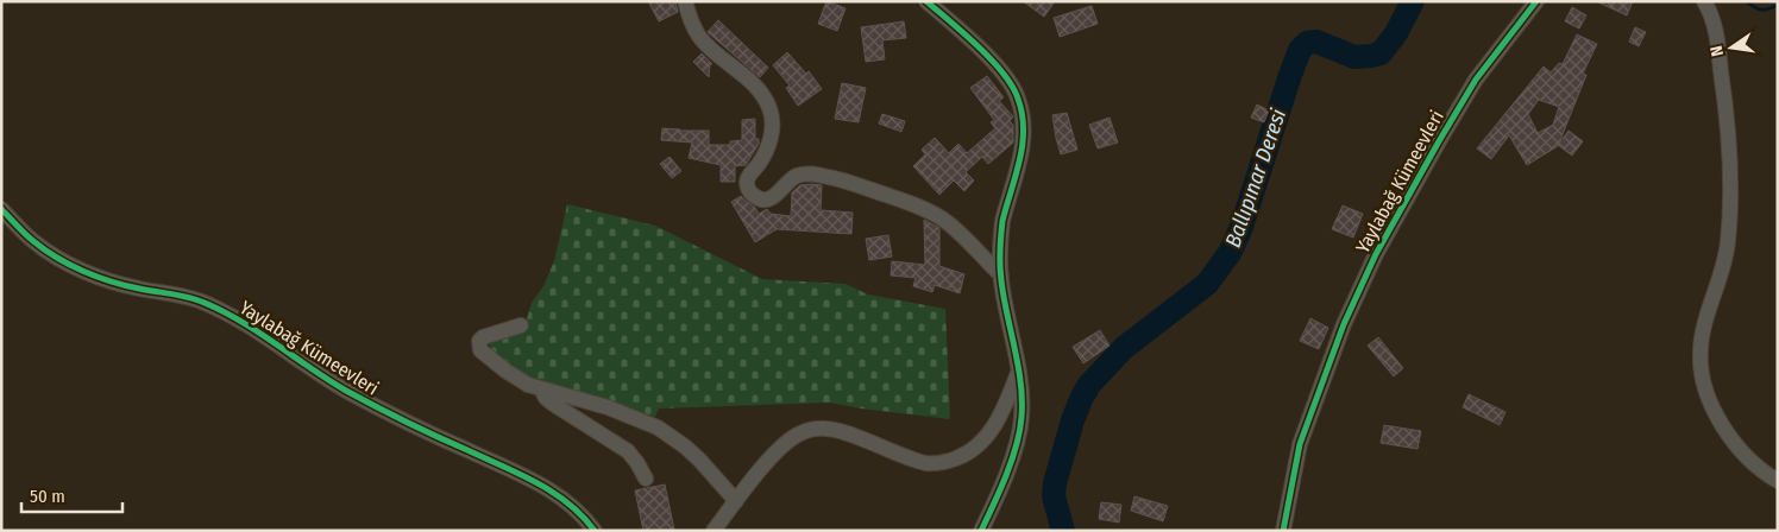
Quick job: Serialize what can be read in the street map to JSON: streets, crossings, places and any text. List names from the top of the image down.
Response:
{
  "streets": {
    "street": ["Yaylabağ Kümeevleri"]
  },
  "water": ["Ballıpınar Deresi"],
  "scale_bar": "50 m",
  "north": "left"
}
